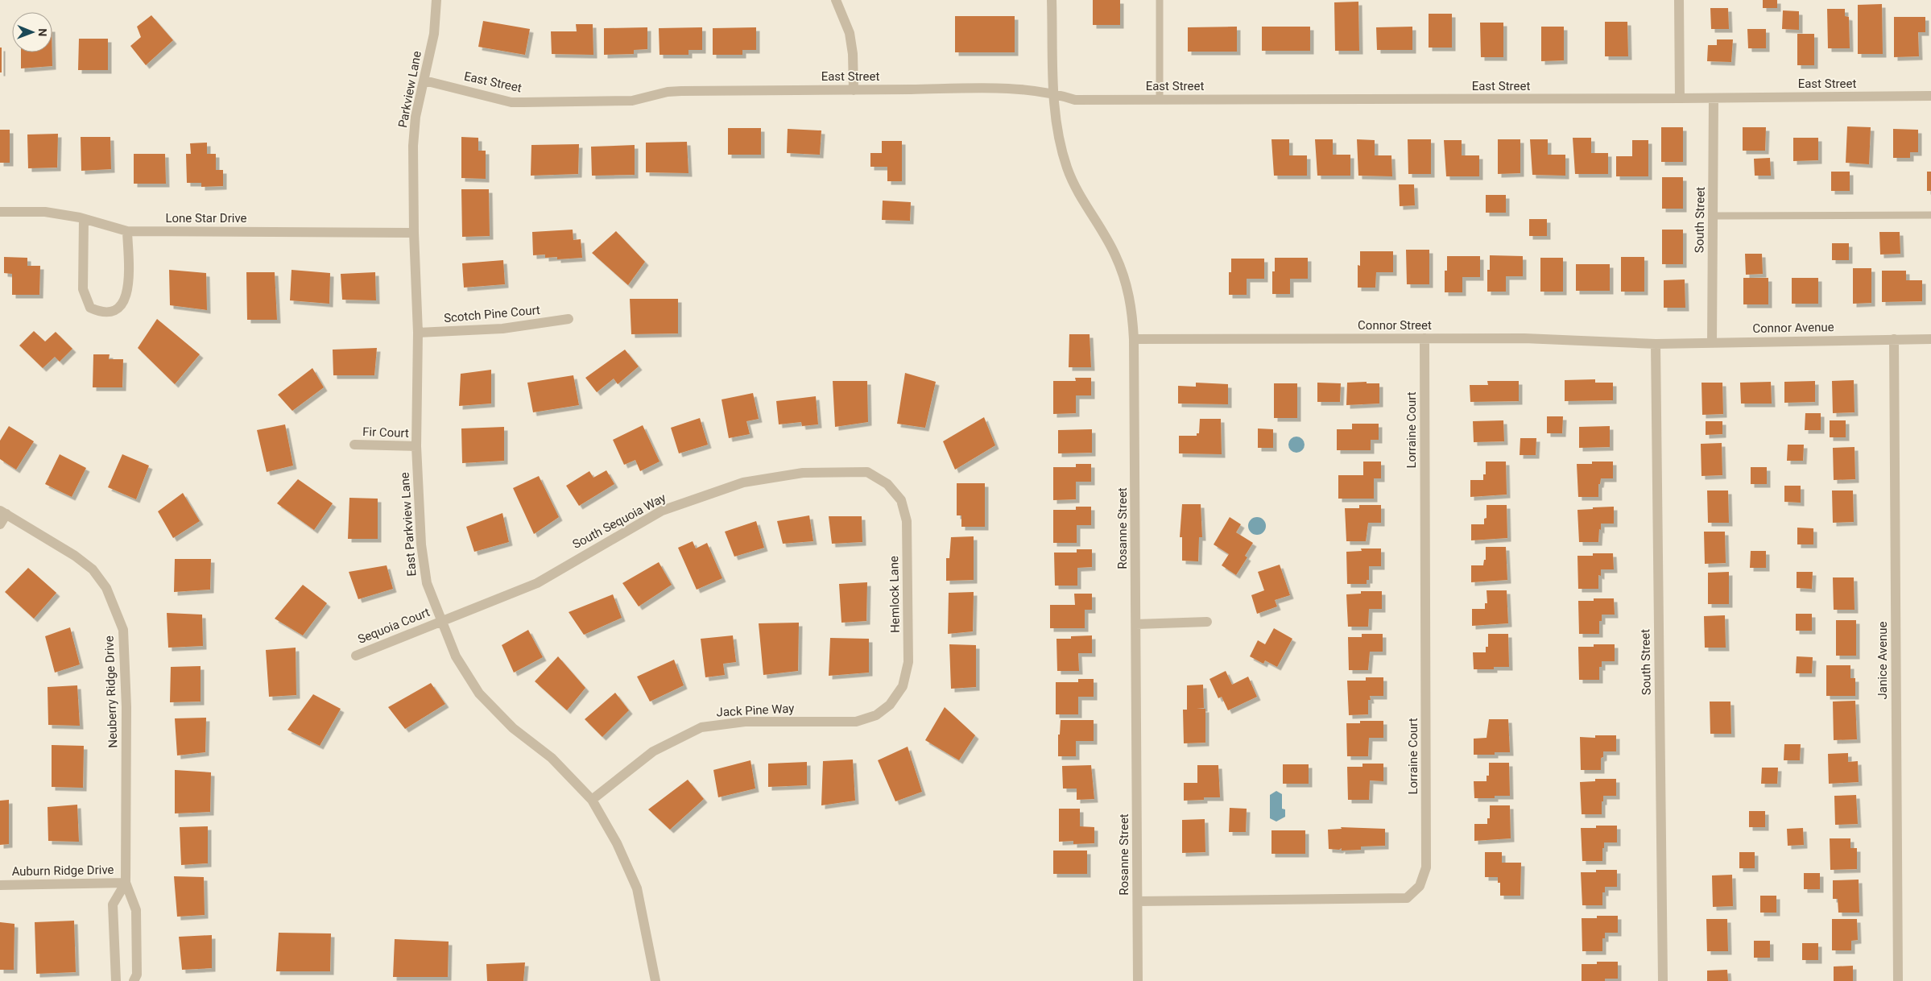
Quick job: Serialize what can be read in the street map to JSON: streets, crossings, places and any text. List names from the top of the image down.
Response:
{
  "streets": {
    "street": [
      "East Street",
      "Parkview Lane",
      "Lone Star Drive",
      "South Street",
      "Scotch Pine Court",
      "Connor Street",
      "Connor Avenue",
      "Lorraine Court",
      "Fir Court",
      "South Sequoia Way",
      "East Parkview Lane",
      "Rosanne Street",
      "Hemlock Lane",
      "Sequoia Court",
      "Janice Avenue",
      "Neuberry Ridge Drive",
      "Jack Pine Way",
      "Auburn Ridge Drive"
    ]
  },
  "crossings": [
    ["East Street", "Parkview Lane"],
    ["East Street", "South Street"],
    ["East Street", "Rosanne Street"],
    ["Parkview Lane", "Lone Star Drive"],
    ["Parkview Lane", "East Parkview Lane"],
    ["Lone Star Drive", "East Parkview Lane"],
    ["South Street", "Connor Street"],
    ["South Street", "Connor Avenue"],
    ["Scotch Pine Court", "East Parkview Lane"],
    ["Connor Street", "Connor Avenue"],
    ["Connor Street", "Lorraine Court"],
    ["Connor Street", "Rosanne Street"],
    ["Connor Avenue", "Janice Avenue"],
    ["Lorraine Court", "Rosanne Street"],
    ["Fir Court", "East Parkview Lane"],
    ["South Sequoia Way", "East Parkview Lane"],
    ["South Sequoia Way", "Hemlock Lane"],
    ["South Sequoia Way", "Sequoia Court"],
    ["East Parkview Lane", "Sequoia Court"],
    ["East Parkview Lane", "Jack Pine Way"],
    ["Hemlock Lane", "Jack Pine Way"],
    ["Neuberry Ridge Drive", "Auburn Ridge Drive"]
  ],
  "north": "right"
}
